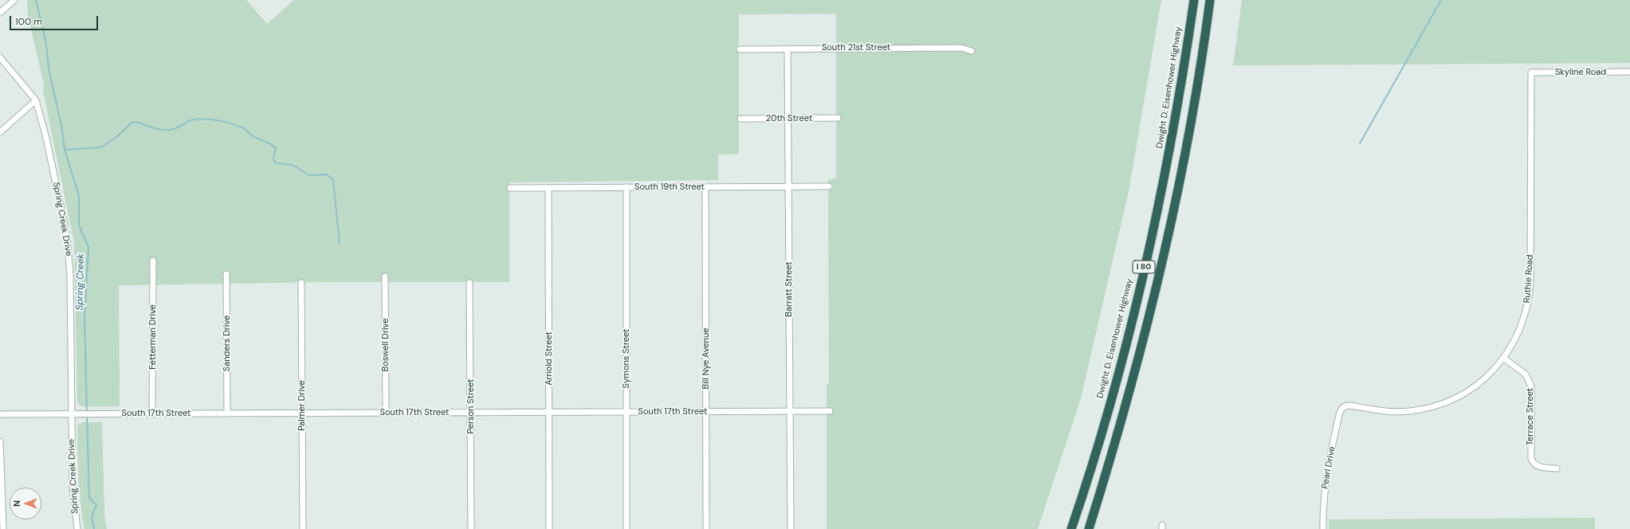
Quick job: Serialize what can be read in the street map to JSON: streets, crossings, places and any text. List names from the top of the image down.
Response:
{
  "streets": {
    "highway": ["Dwight D. Eisenhower Highway", "I 80"],
    "street": [
      "South 21st Street",
      "Skyline Road",
      "20th Street",
      "South 19th Street",
      "Spring Creek Drive",
      "Ruthie Road",
      "Barratt Street",
      "Fetterman Drive",
      "Sanders Drive",
      "Boswell Drive",
      "Arnold Street",
      "Symons Street",
      "Bill Nye Avenue",
      "Palmer Drive",
      "Person Street",
      "South 17th Street",
      "Terrace Street",
      "Pearl Drive"
    ]
  },
  "crossings": [
    ["South 21st Street", "Barratt Street"],
    ["Skyline Road", "Ruthie Road"],
    ["20th Street", "Barratt Street"],
    ["South 19th Street", "Barratt Street"],
    ["South 19th Street", "Arnold Street"],
    ["South 19th Street", "Symons Street"],
    ["South 19th Street", "Bill Nye Avenue"],
    ["Spring Creek Drive", "South 17th Street"],
    ["Ruthie Road", "Terrace Street"],
    ["Ruthie Road", "Pearl Drive"],
    ["Barratt Street", "South 17th Street"],
    ["Fetterman Drive", "South 17th Street"],
    ["Sanders Drive", "South 17th Street"],
    ["Boswell Drive", "South 17th Street"],
    ["Arnold Street", "South 17th Street"],
    ["Symons Street", "South 17th Street"],
    ["Bill Nye Avenue", "South 17th Street"],
    ["Palmer Drive", "South 17th Street"],
    ["Person Street", "South 17th Street"]
  ],
  "water": ["Spring Creek"],
  "scale_bar": "100 m",
  "north": "left"
}
